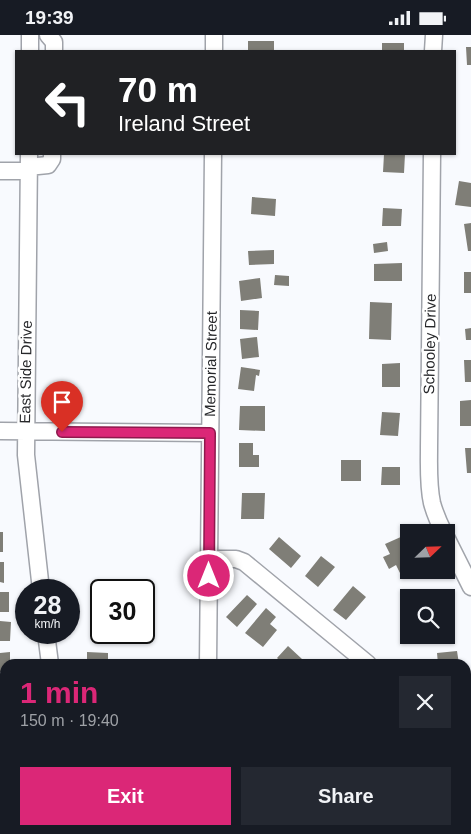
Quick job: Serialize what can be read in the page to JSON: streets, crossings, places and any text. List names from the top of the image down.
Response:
{
  "streets": {
    "street": ["Schooley Drive", "Memorial Street", "East Side Drive"]
  },
  "north": "top right",
  "page": {
    "status": "19:39",
    "turn": ["70 m", "Ireland Street"],
    "speed": "28 km/h",
    "limit": "30",
    "heading": ["1 min", "150 m · 19:40"],
    "buttons": ["Exit", "Share"]
  }
}
